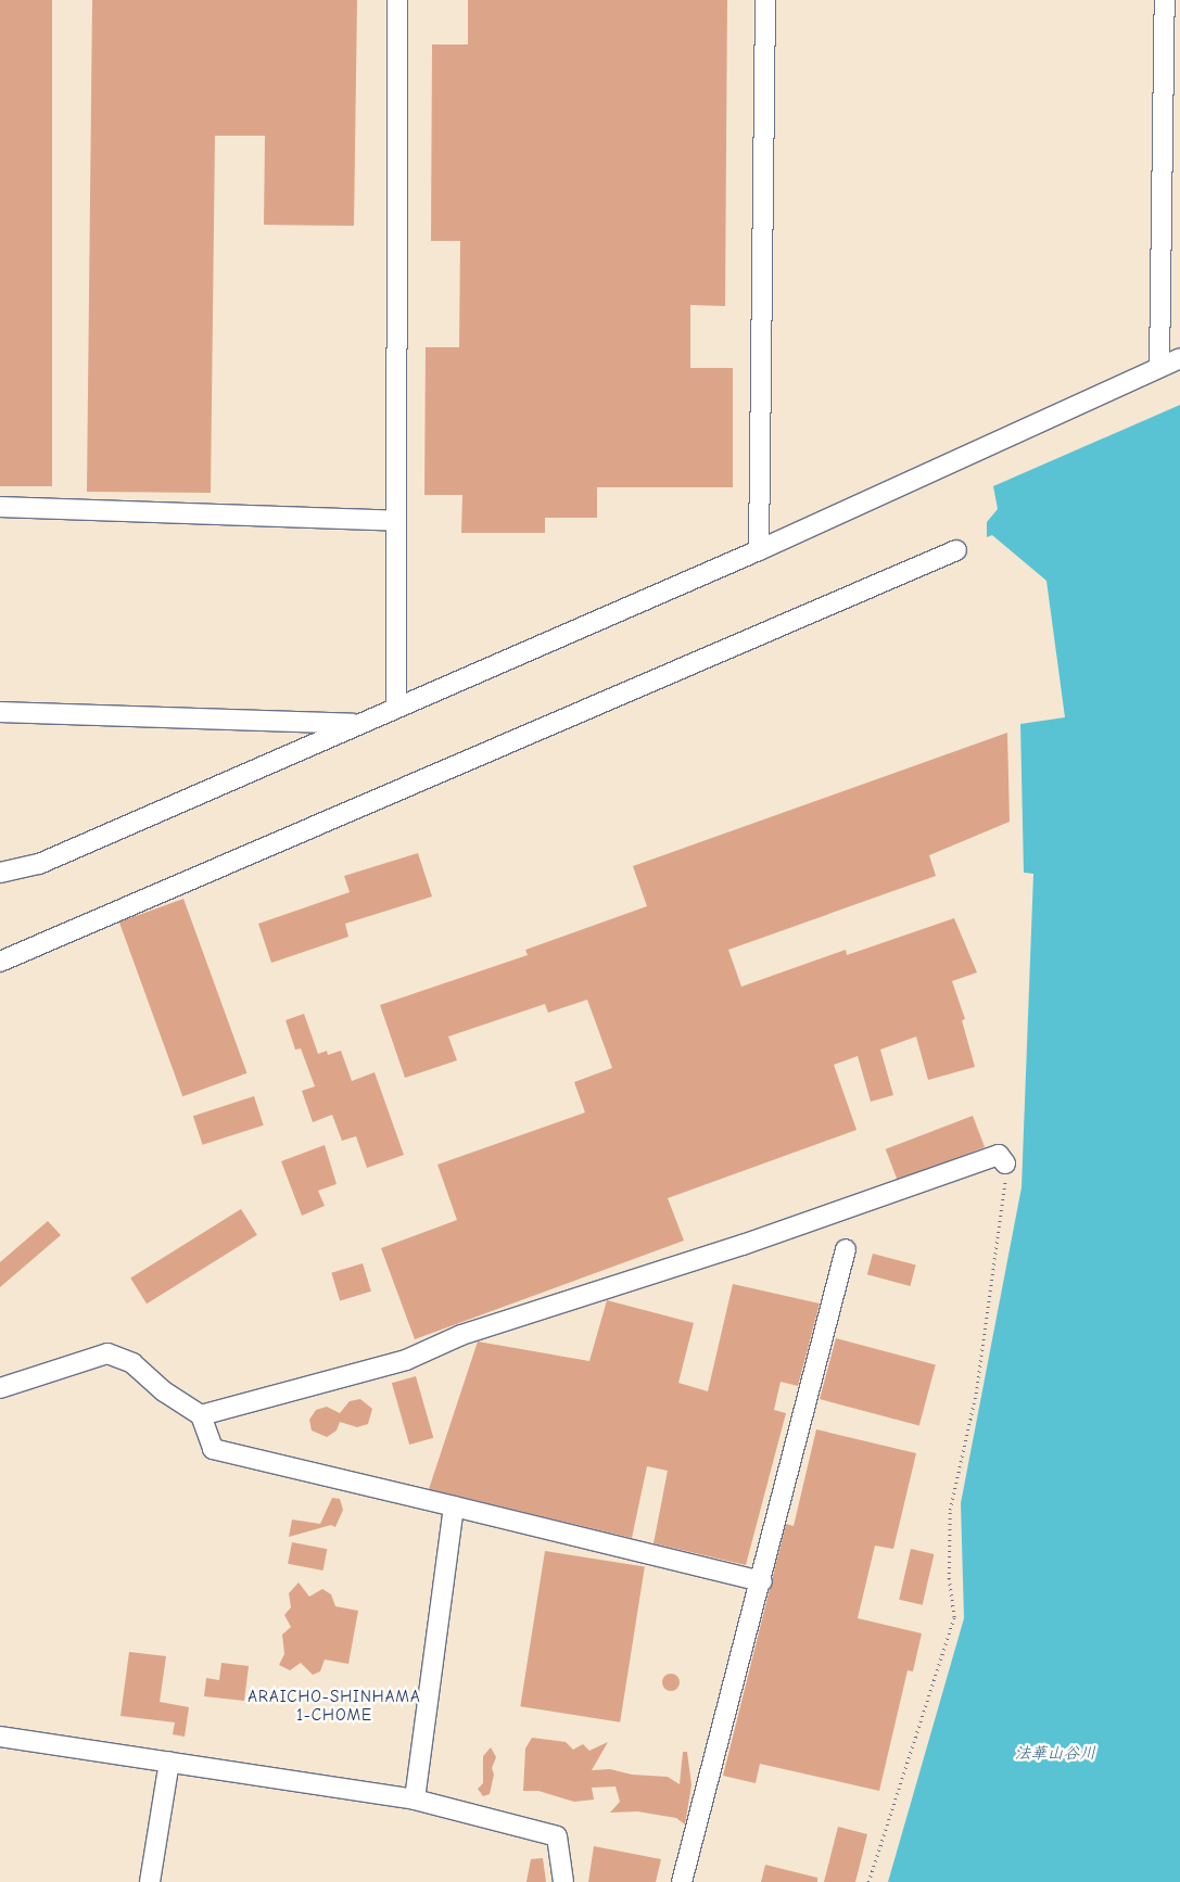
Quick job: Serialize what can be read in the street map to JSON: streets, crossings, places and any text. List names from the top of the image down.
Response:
{
  "districts": ["ARAICHO-SHINHAMA 1-CHOME"],
  "water": ["法華山谷川"]
}
